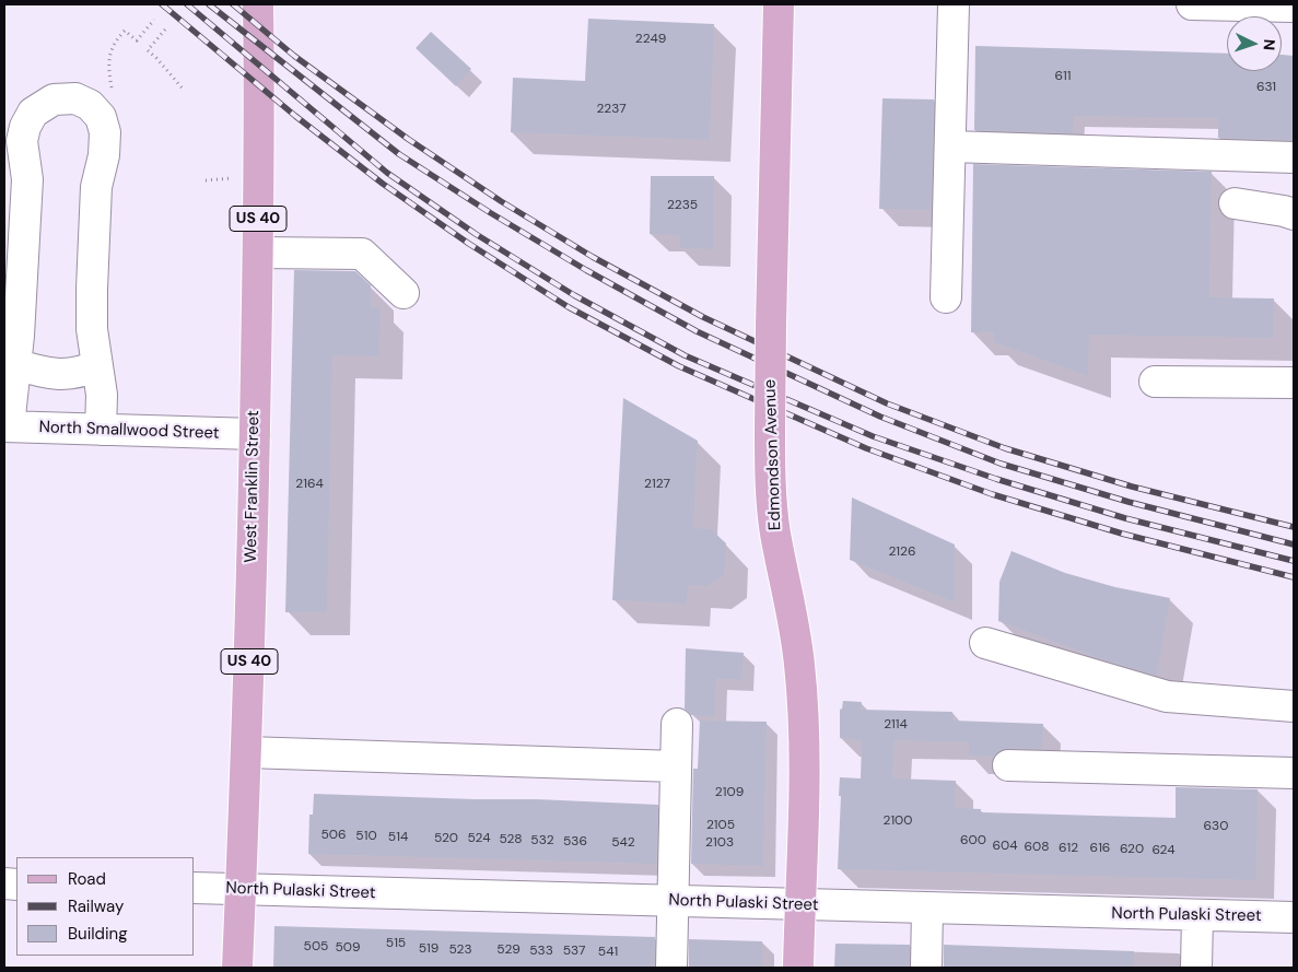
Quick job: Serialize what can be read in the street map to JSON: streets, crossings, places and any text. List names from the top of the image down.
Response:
{
  "streets": {
    "main road": ["US 40", "Edmondson Avenue", "West Franklin Street"],
    "street": ["North Smallwood Street", "North Pulaski Street"]
  },
  "crossings": [
    ["North Smallwood Street", "West Franklin Street"],
    ["Edmondson Avenue", "North Pulaski Street"],
    ["West Franklin Street", "North Pulaski Street"]
  ],
  "house_numbers": [
    "2249",
    "611",
    "631",
    "2237",
    "2235",
    "2164",
    "2127",
    "2126",
    "2114",
    "2109",
    "2100",
    "2105",
    "630",
    "506",
    "510",
    "514",
    "520",
    "524",
    "528",
    "532",
    "600",
    "536",
    "542",
    "2103",
    "604",
    "608",
    "612",
    "616",
    "620",
    "624",
    "515",
    "505",
    "509",
    "519",
    "523",
    "529",
    "533",
    "537",
    "541"
  ],
  "legend": ["Road", "Railway", "Building"],
  "north": "right"
}
